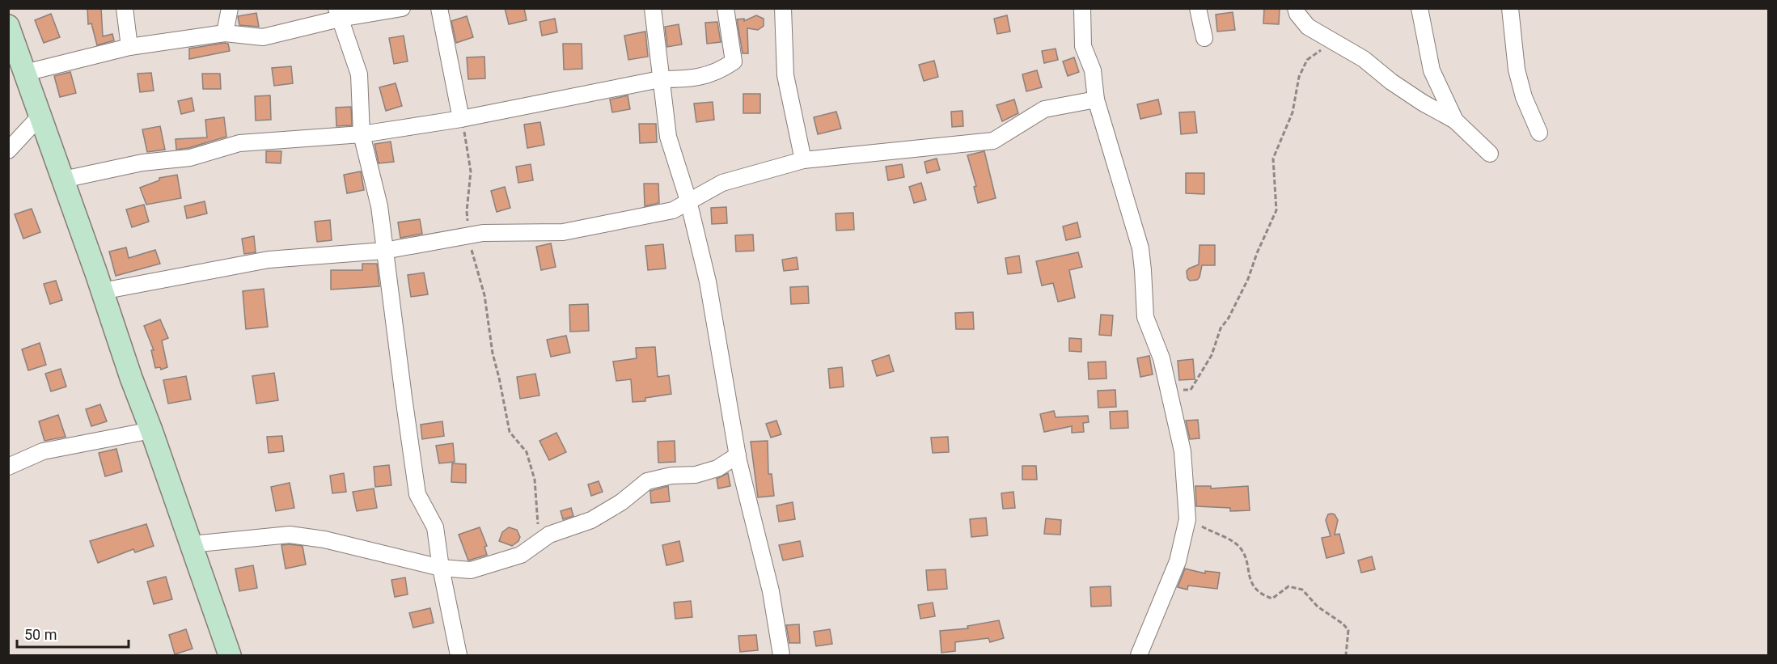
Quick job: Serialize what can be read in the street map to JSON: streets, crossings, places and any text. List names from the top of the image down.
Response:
{
  "scale_bar": "50 m"
}
